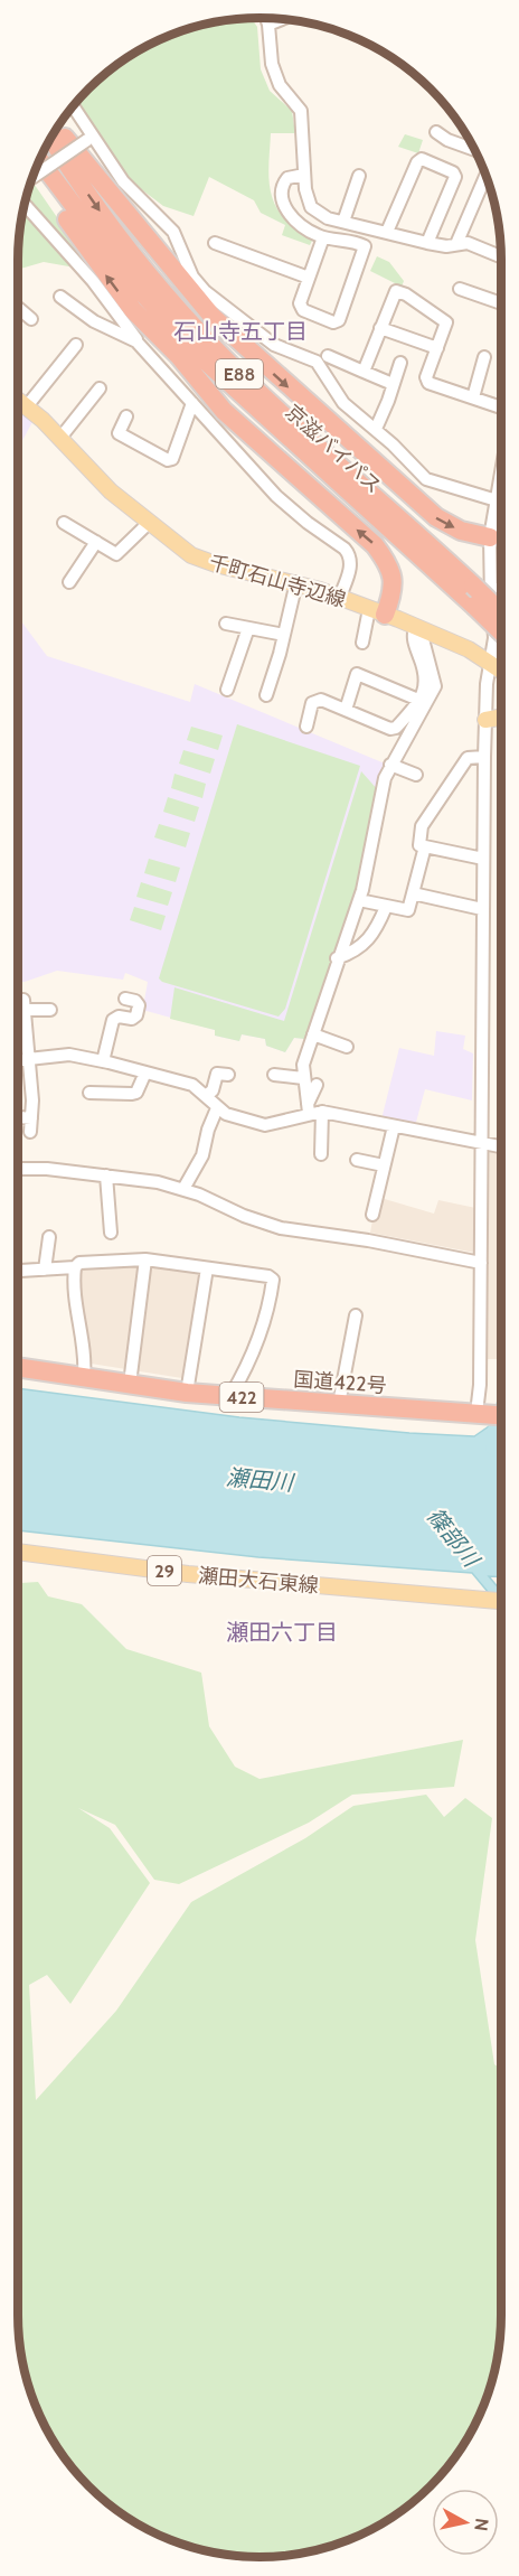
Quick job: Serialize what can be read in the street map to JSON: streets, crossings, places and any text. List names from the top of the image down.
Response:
{
  "streets": {
    "highway": [
      "E88",
      "京滋バイパス",
      "国道422号",
      "422"
    ],
    "main road": ["千町石山寺辺線", "29", "瀬田大石東線"]
  },
  "districts": ["石山寺五丁目", "瀬田六丁目"],
  "water": ["瀬田川", "篠部川"],
  "north": "right"
}
